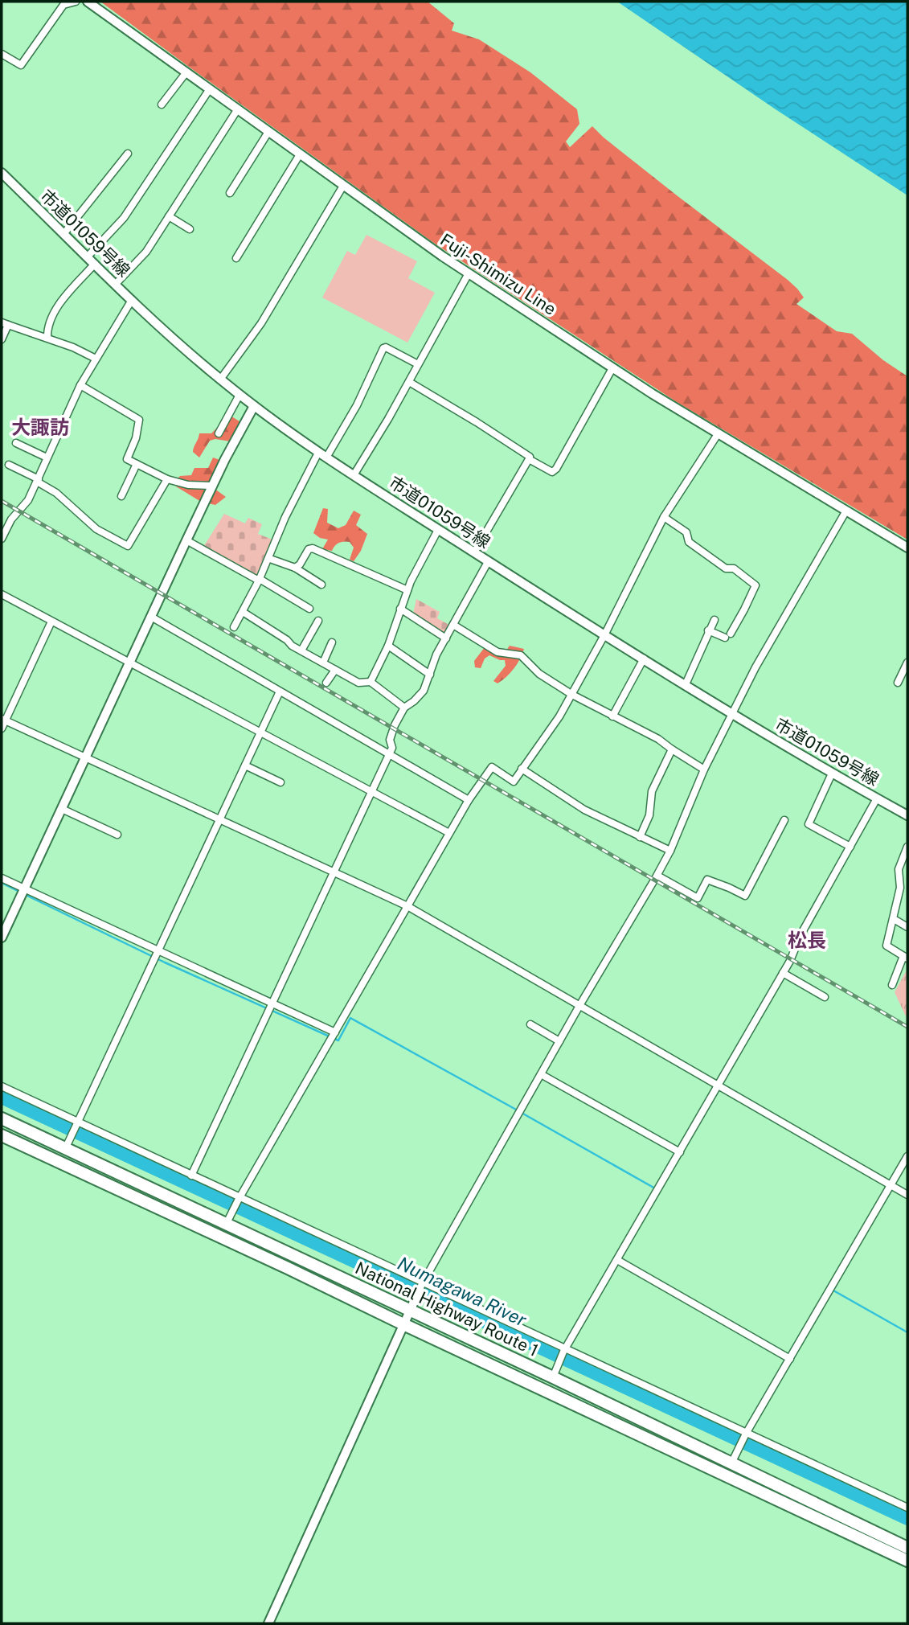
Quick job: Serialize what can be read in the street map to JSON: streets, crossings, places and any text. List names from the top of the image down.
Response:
{
  "streets": {
    "highway": ["National Highway Route 1"],
    "street": ["市道01059号線", "Fuji-Shimizu Line"]
  },
  "districts": ["大諏訪", "松長"],
  "water": ["Numagawa River"]
}
